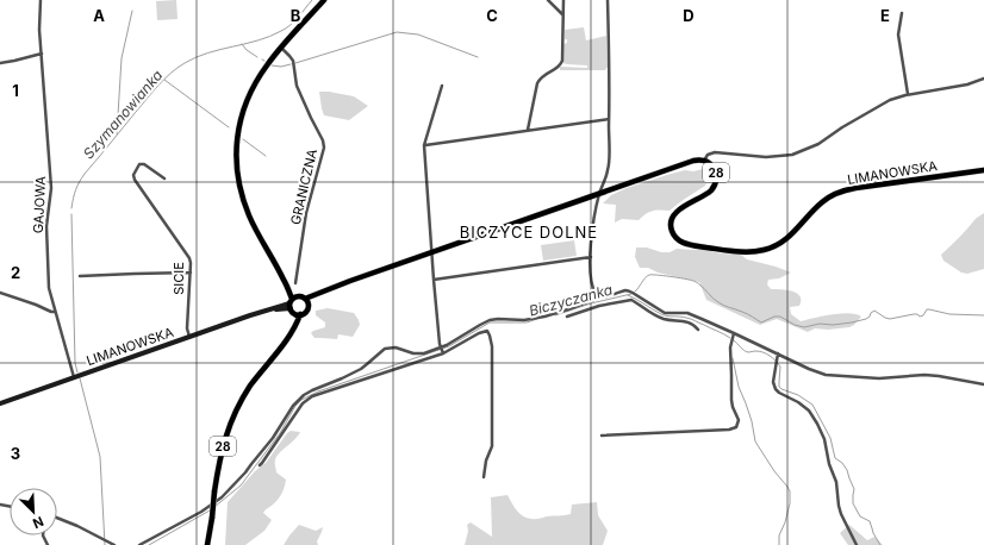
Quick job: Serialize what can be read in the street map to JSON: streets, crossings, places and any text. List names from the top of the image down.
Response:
{
  "streets": {
    "main road": ["28", "LIMANOWSKA"],
    "street": ["GRANICZNA", "GAJOWA", "SICIE"]
  },
  "crossings": [
    ["28", "LIMANOWSKA"],
    ["LIMANOWSKA", "GAJOWA"],
    ["LIMANOWSKA", "SICIE"]
  ],
  "districts": ["BICZYCE DOLNE"],
  "water": ["Szymanowianka", "Biczyczanka"],
  "north": "bottom right",
  "grid": {
    "columns": [
      "A",
      "B",
      "C",
      "D",
      "E"
    ],
    "rows": ["1", "2", "3"]
  }
}
